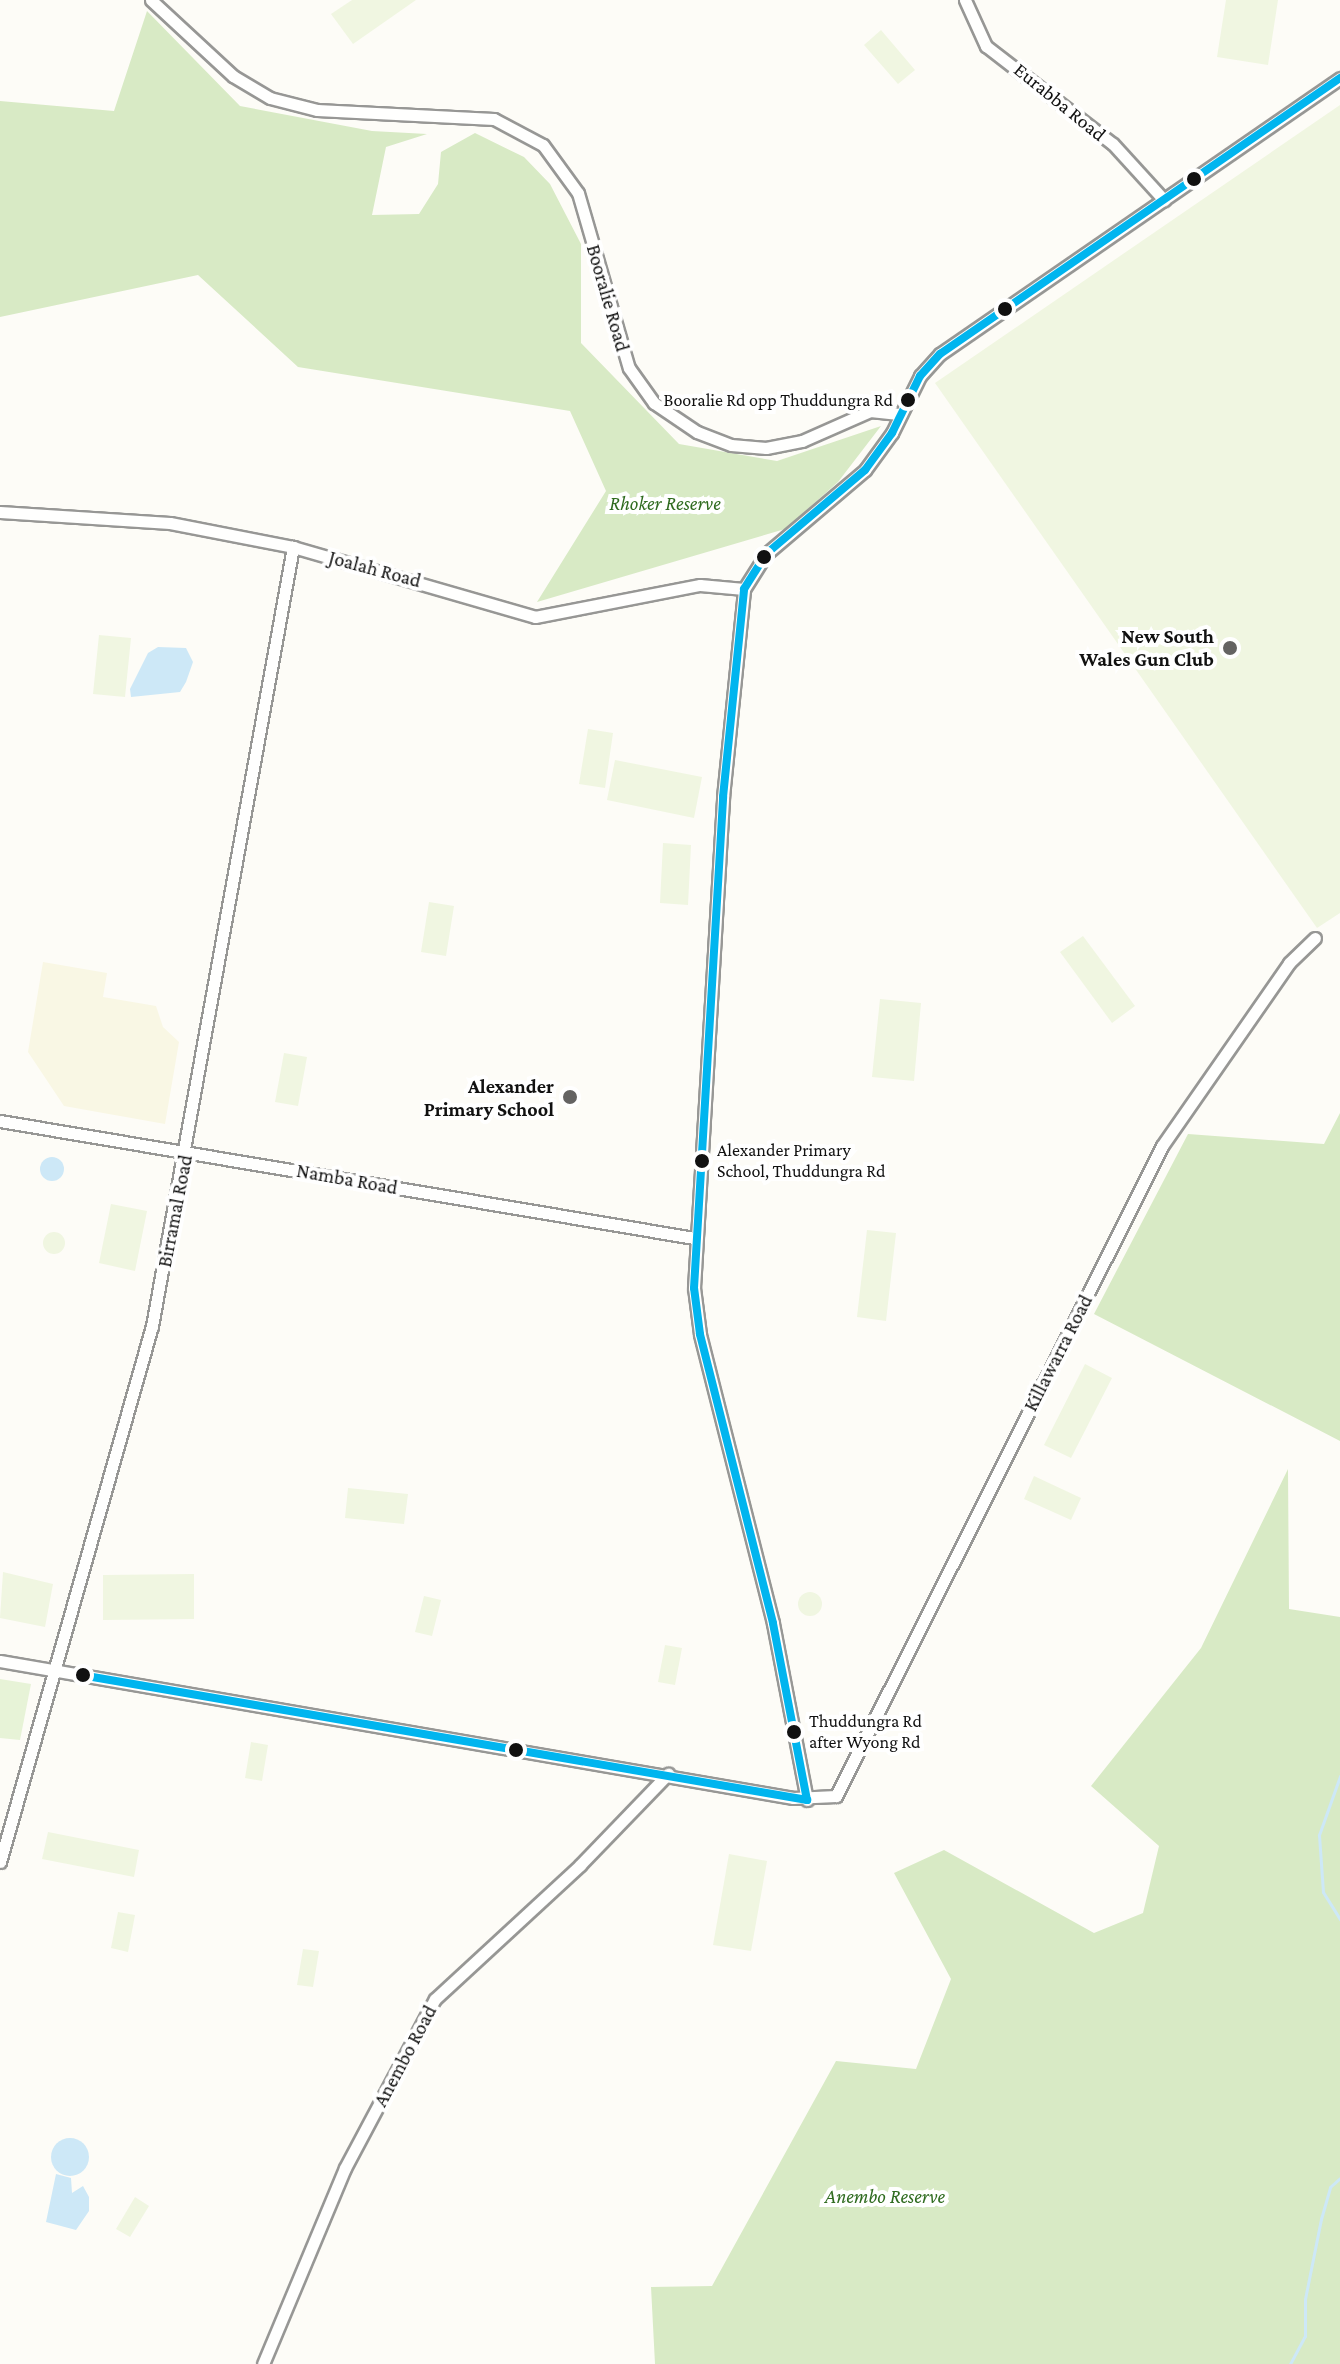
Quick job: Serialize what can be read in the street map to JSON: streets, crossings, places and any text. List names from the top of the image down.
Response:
{
  "streets": {
    "street": [
      "Eurabba Road",
      "Booralie Road",
      "Joalah Road",
      "Namba Road",
      "Birramal Road",
      "Killawarra Road",
      "Anembo Road"
    ]
  },
  "crossings": [
    ["Joalah Road", "Birramal Road"],
    ["Namba Road", "Birramal Road"]
  ],
  "parks": ["Rhoker Reserve", "Anembo Reserve"],
  "places": [
    "Booralie Rd opp Thuddungra Rd",
    "New South Wales Gun Club",
    "Alexander Primary School",
    "Alexander Primary School, Thuddungra Rd",
    "Thuddungra Rd after Wyong Rd"
  ]
}
